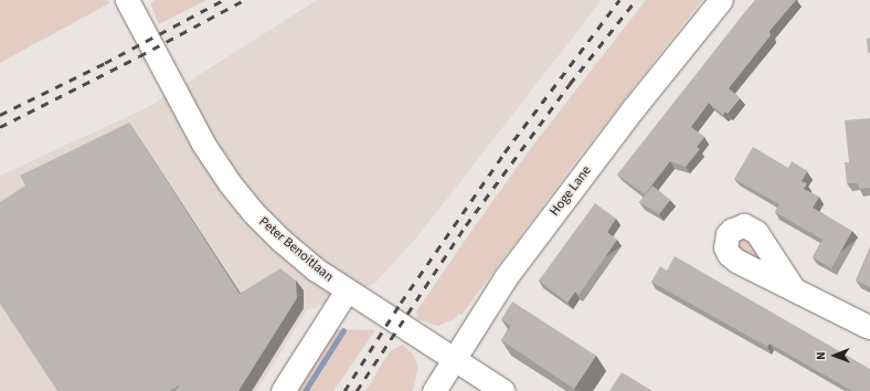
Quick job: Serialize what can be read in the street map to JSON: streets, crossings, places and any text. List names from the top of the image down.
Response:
{
  "streets": {
    "street": ["Hoge Lane", "Peter Benoitlaan"]
  },
  "crossings": [
    ["Hoge Lane", "Peter Benoitlaan"]
  ],
  "north": "left"
}
